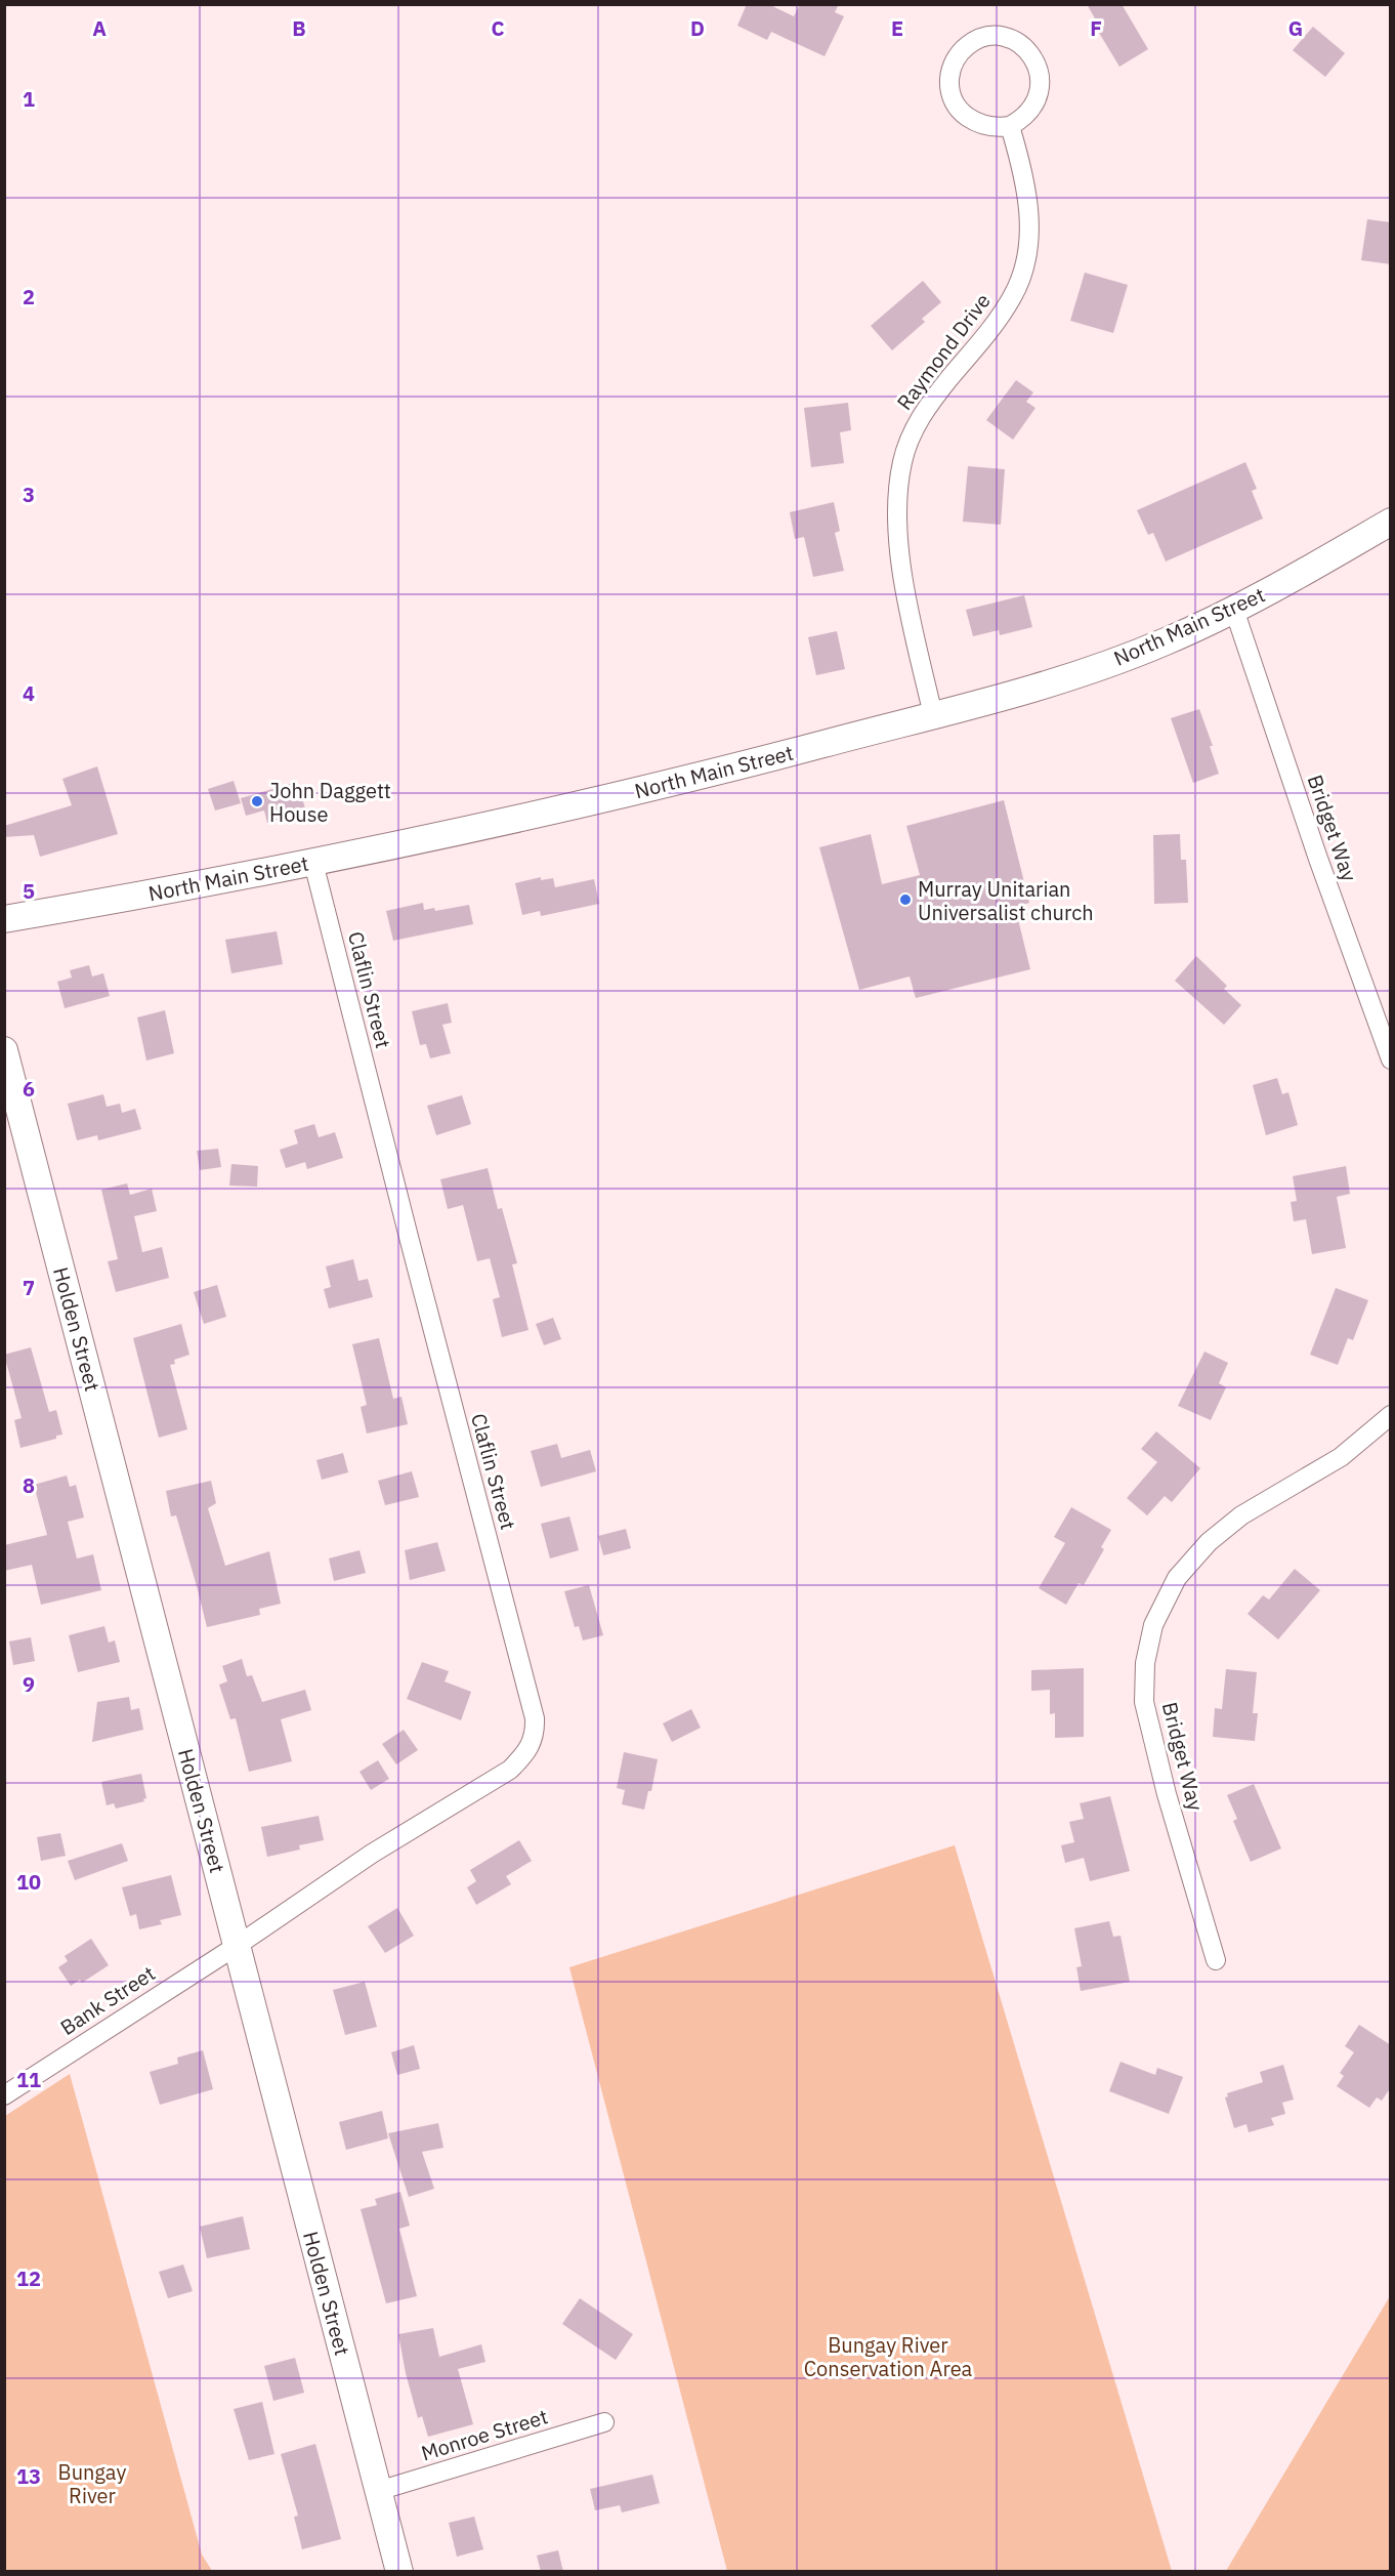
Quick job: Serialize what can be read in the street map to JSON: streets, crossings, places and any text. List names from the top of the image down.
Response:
{
  "streets": {
    "main road": ["North Main Street", "Holden Street"],
    "street": [
      "Raymond Drive",
      "Bridget Way",
      "Claflin Street",
      "Bank Street",
      "Monroe Street"
    ]
  },
  "crossings": [
    ["Raymond Drive", "North Main Street"],
    ["North Main Street", "Bridget Way"],
    ["North Main Street", "Claflin Street"],
    ["Claflin Street", "Holden Street"],
    ["Claflin Street", "Bank Street"],
    ["Holden Street", "Bank Street"],
    ["Holden Street", "Monroe Street"]
  ],
  "parks": ["Bungay River Conservation Area", "Bungay River"],
  "places": ["John Daggett House", "Murray Unitarian Universalist church"],
  "grid": {
    "columns": [
      "A",
      "B",
      "C",
      "D",
      "E",
      "F",
      "G"
    ],
    "rows": [
      "1",
      "2",
      "3",
      "4",
      "5",
      "6",
      "7",
      "8",
      "9",
      "10",
      "11",
      "12",
      "13"
    ]
  }
}
